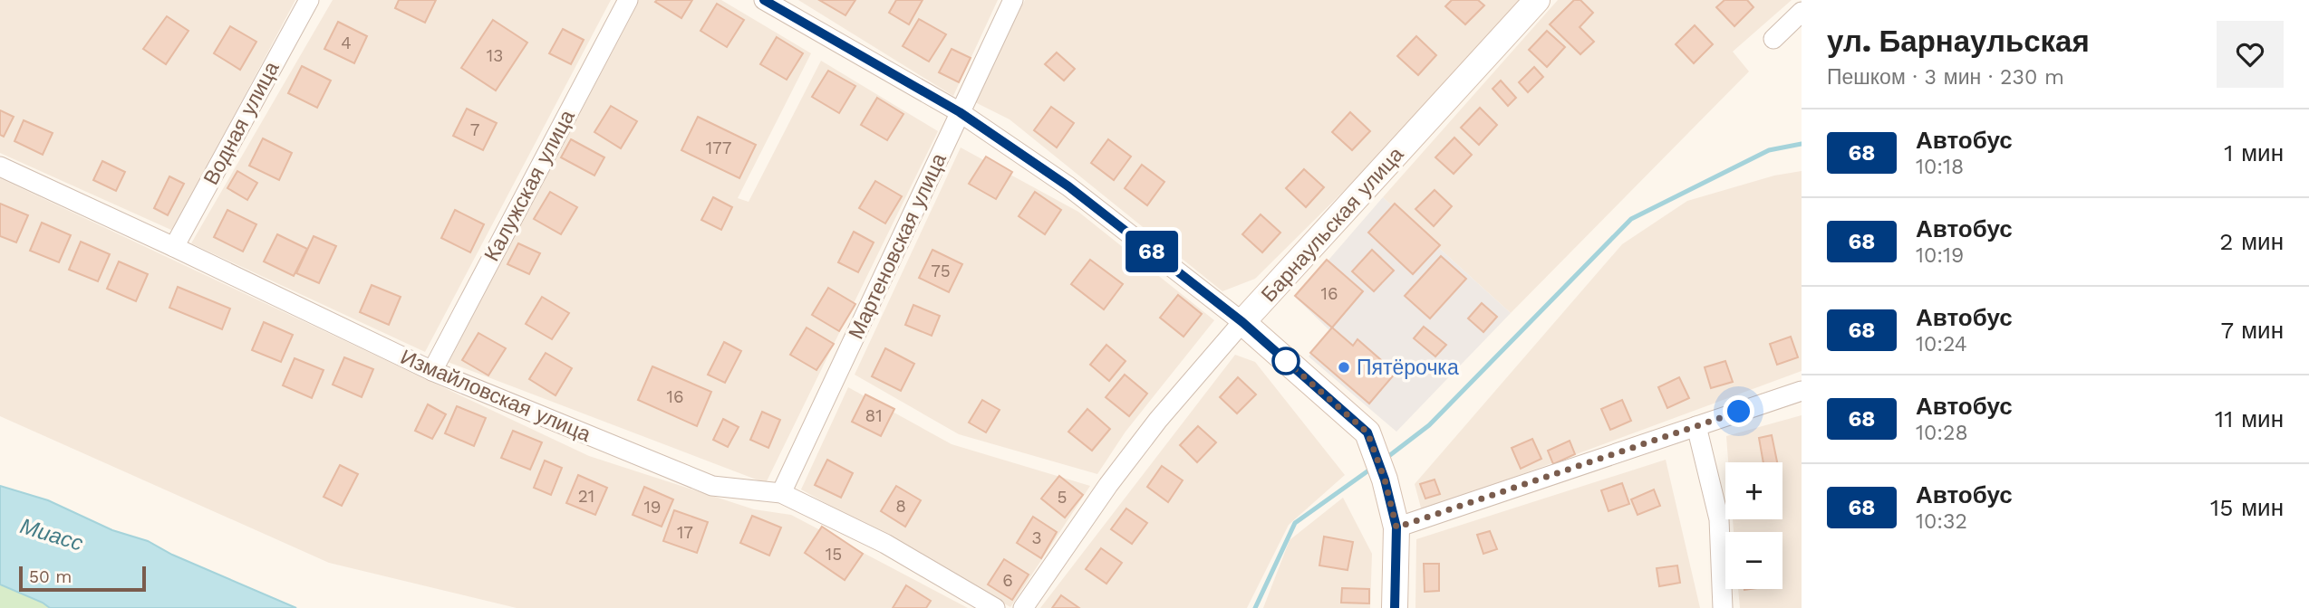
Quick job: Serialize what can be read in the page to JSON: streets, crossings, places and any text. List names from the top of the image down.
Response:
{
  "streets": {
    "street": [
      "Водная улица",
      "Калужская улица",
      "Барнаульская улица",
      "Мартеновская улица",
      "Измайловская улица"
    ]
  },
  "crossings": [
    ["Водная улица", "Измайловская улица"],
    ["Калужская улица", "Измайловская улица"],
    ["Мартеновская улица", "Измайловская улица"]
  ],
  "water": ["Миасс"],
  "places": ["Пятёрочка"],
  "lines": ["bus line 68"],
  "house_numbers": [
    "4",
    "13",
    "7",
    "177",
    "75",
    "16",
    "16",
    "81",
    "21",
    "5",
    "8",
    "19",
    "17",
    "3",
    "15",
    "6"
  ],
  "scale_bar": "50 m",
  "page": {
    "on_map": "68",
    "heading": ["ул. Барнаульская", "Пешком · 3 мин · 230 m"],
    "list": [
      {
        "mark": "68",
        "name": "Автобус",
        "note": "10:18",
        "value": "1 мин"
      },
      {
        "mark": "68",
        "name": "Автобус",
        "note": "10:19",
        "value": "2 мин"
      },
      {
        "mark": "68",
        "name": "Автобус",
        "note": "10:24",
        "value": "7 мин"
      },
      {
        "mark": "68",
        "name": "Автобус",
        "note": "10:28",
        "value": "11 мин"
      },
      {
        "mark": "68",
        "name": "Автобус",
        "note": "10:32",
        "value": "15 мин"
      }
    ],
    "map_buttons": ["+", "−"],
    "scale": "50 m"
  }
}
